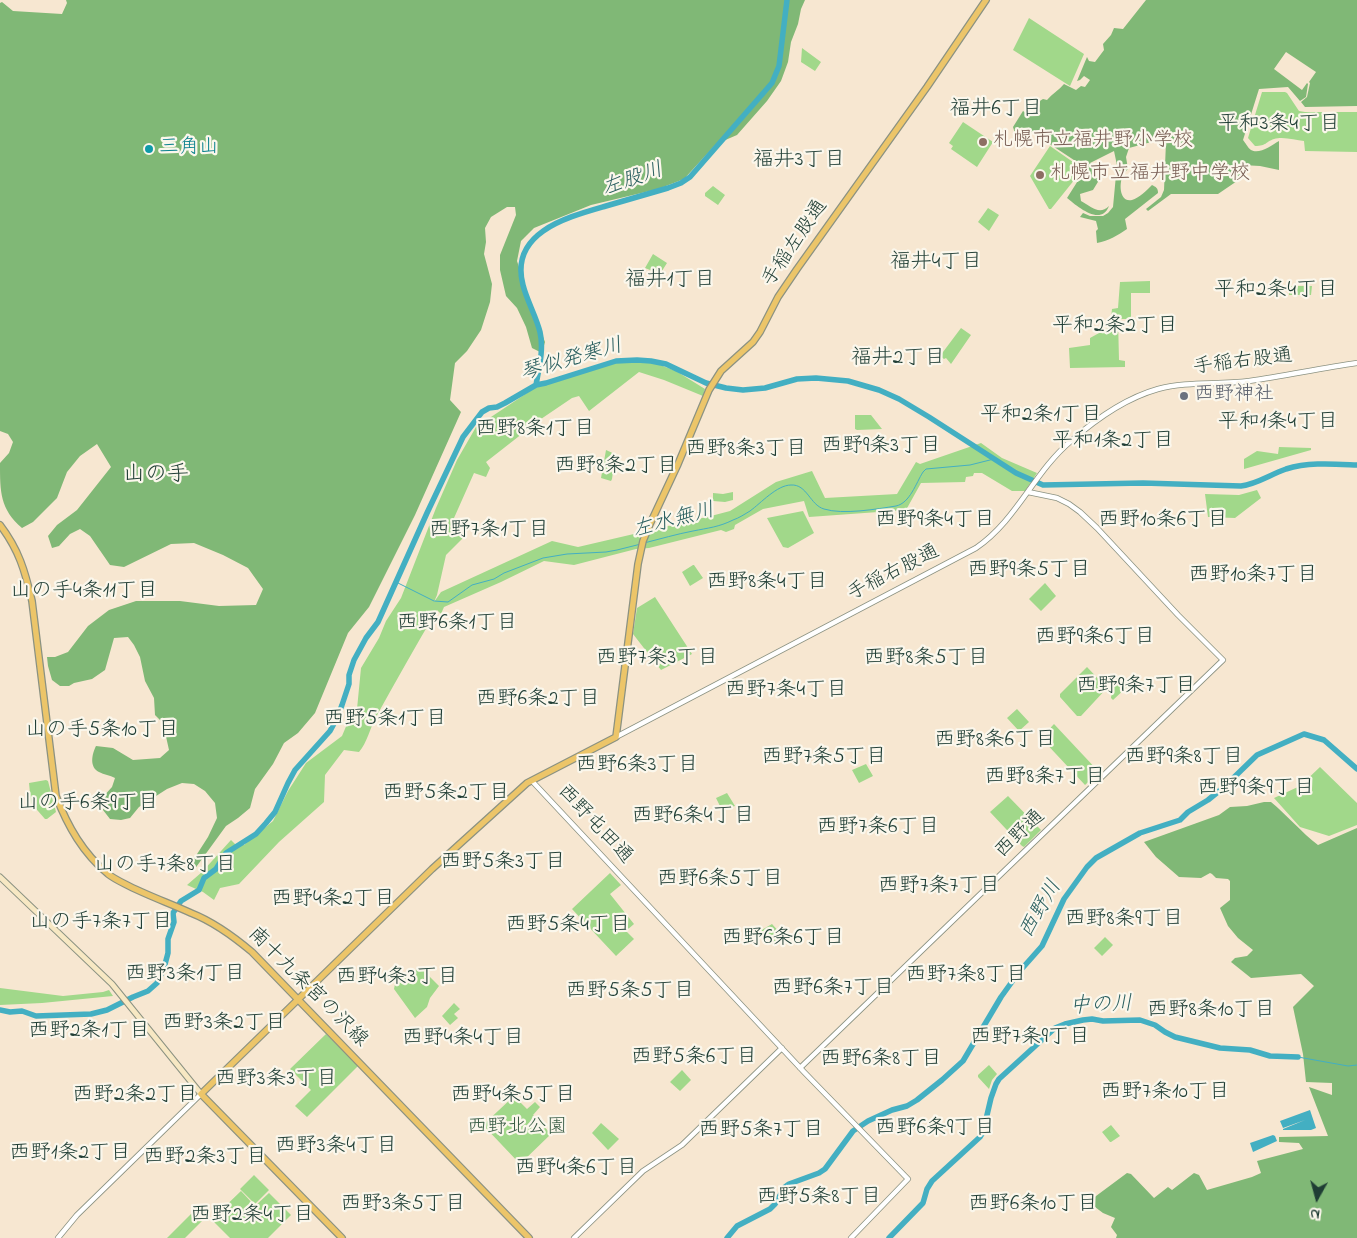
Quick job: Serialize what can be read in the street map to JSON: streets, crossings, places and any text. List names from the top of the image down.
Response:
{
  "streets": {
    "main road": ["手稲左股通", "南十九条宮の沢線"],
    "street": ["手稲右股通", "西野屯田通", "西野通"]
  },
  "crossings": [
    ["手稲左股通", "手稲右股通"],
    ["手稲右股通", "西野通"],
    ["西野屯田通", "西野通"]
  ],
  "districts": [
    "福井6丁目",
    "平和3条4丁目",
    "福井3丁目",
    "福井4丁目",
    "福井1丁目",
    "平和2条4丁目",
    "平和2条2丁目",
    "福井2丁目",
    "平和2条1丁目",
    "平和1条4丁目",
    "西野8条1丁目",
    "平和1条2丁目",
    "西野9条3丁目",
    "西野8条3丁目",
    "西野8条2丁目",
    "山の手",
    "西野9条4丁目",
    "西野10条6丁目",
    "西野7条1丁目",
    "西野9条5丁目",
    "西野10条7丁目",
    "西野8条4丁目",
    "山の手4条11丁目",
    "西野6条1丁目",
    "西野9条6丁目",
    "西野7条3丁目",
    "西野8条5丁目",
    "西野9条7丁目",
    "西野7条4丁目",
    "西野6条2丁目",
    "西野5条1丁目",
    "山の手5条10丁目",
    "西野8条6丁目",
    "西野7条5丁目",
    "西野9条8丁目",
    "西野6条3丁目",
    "西野8条7丁目",
    "西野9条9丁目",
    "西野5条2丁目",
    "山の手6条9丁目",
    "西野6条4丁目",
    "西野7条6丁目",
    "西野5条3丁目",
    "山の手7条8丁目",
    "西野6条5丁目",
    "西野7条7丁目",
    "西野4条2丁目",
    "西野8条9丁目",
    "山の手7条7丁目",
    "西野5条4丁目",
    "西野6条6丁目",
    "西野3条1丁目",
    "西野7条8丁目",
    "西野4条3丁目",
    "西野6条7丁目",
    "西野5条5丁目",
    "西野8条10丁目",
    "西野3条2丁目",
    "西野2条1丁目",
    "西野7条9丁目",
    "西野4条4丁目",
    "西野5条6丁目",
    "西野6条8丁目",
    "西野3条3丁目",
    "西野7条10丁目",
    "西野2条2丁目",
    "西野4条5丁目",
    "西野6条9丁目",
    "西野5条7丁目",
    "西野3条4丁目",
    "西野1条2丁目",
    "西野2条3丁目",
    "西野4条6丁目",
    "西野5条8丁目",
    "西野3条5丁目",
    "西野6条10丁目",
    "西野2条4丁目"
  ],
  "water": [
    "左股川",
    "琴似発寒川",
    "左水無川",
    "西野川",
    "中の川"
  ],
  "parks": ["西野北公園"],
  "places": [
    "札幌市立福井野小学校",
    "三角山",
    "札幌市立福井野中学校",
    "西野神社"
  ],
  "north": "bottom"
}
